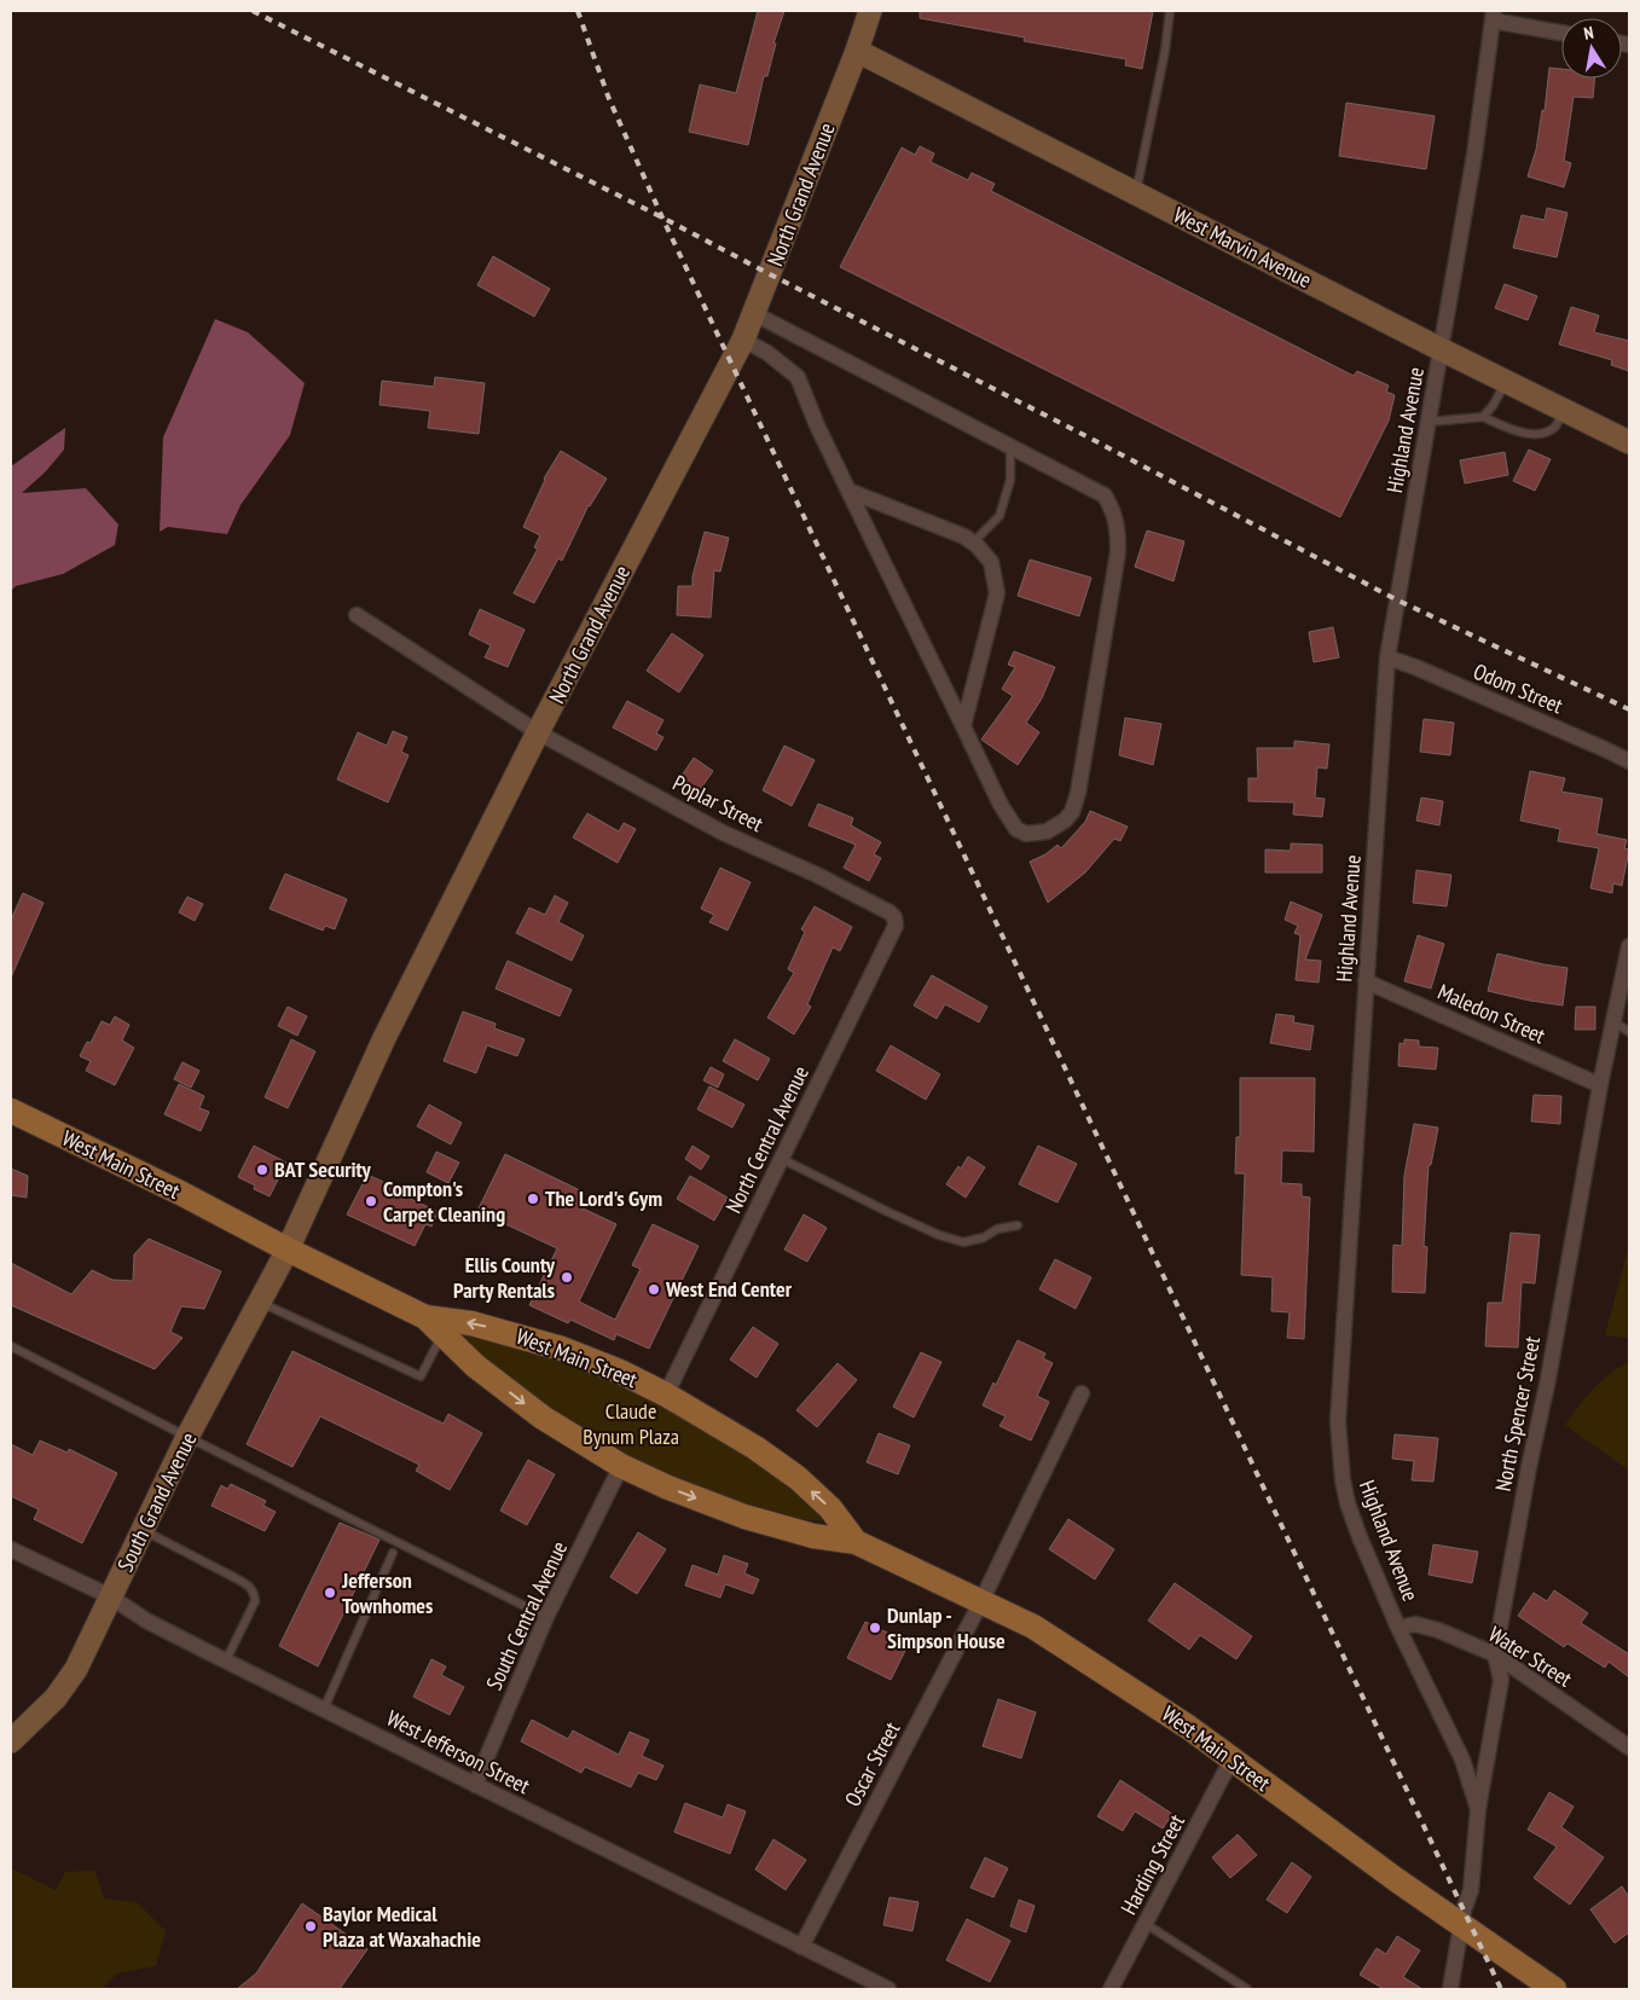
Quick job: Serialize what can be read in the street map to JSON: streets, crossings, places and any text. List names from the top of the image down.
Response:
{
  "streets": {
    "main road": ["West Main Street"],
    "street": [
      "North Grand Avenue",
      "West Marvin Avenue",
      "Highland Avenue",
      "Odom Street",
      "Poplar Street",
      "Maledon Street",
      "North Central Avenue",
      "North Spencer Street",
      "South Grand Avenue",
      "South Central Avenue",
      "Water Street",
      "West Jefferson Street",
      "Oscar Street",
      "Harding Street"
    ]
  },
  "crossings": [
    ["North Grand Avenue", "West Marvin Avenue"],
    ["North Grand Avenue", "Poplar Street"],
    ["North Grand Avenue", "West Main Street"],
    ["North Grand Avenue", "South Grand Avenue"],
    ["West Marvin Avenue", "Highland Avenue"],
    ["Highland Avenue", "Odom Street"],
    ["Highland Avenue", "Maledon Street"],
    ["Highland Avenue", "North Spencer Street"],
    ["Highland Avenue", "Water Street"],
    ["Poplar Street", "North Central Avenue"],
    ["Maledon Street", "North Spencer Street"],
    ["North Central Avenue", "West Main Street"],
    ["West Main Street", "North Spencer Street"],
    ["West Main Street", "South Grand Avenue"],
    ["West Main Street", "South Central Avenue"],
    ["West Main Street", "Oscar Street"],
    ["West Main Street", "Harding Street"],
    ["North Spencer Street", "Water Street"],
    ["South Grand Avenue", "West Jefferson Street"],
    ["South Central Avenue", "West Jefferson Street"],
    ["West Jefferson Street", "Oscar Street"]
  ],
  "parks": ["Claude Bynum Plaza"],
  "places": [
    "BAT Security",
    "The Lord's Gym",
    "Compton's Carpet Cleaning",
    "Ellis County Party Rentals",
    "West End Center",
    "Jefferson Townhomes",
    "Dunlap - Simpson House",
    "Baylor Medical Plaza at Waxahachie"
  ],
  "north": "top"
}
